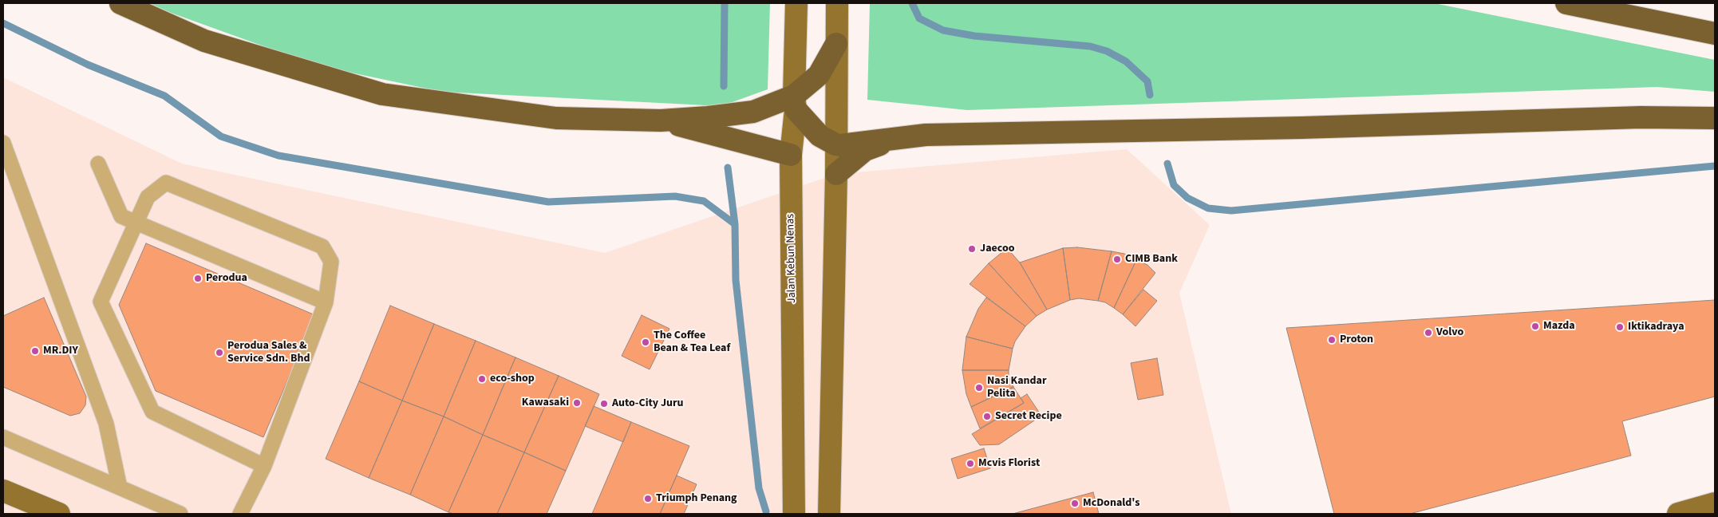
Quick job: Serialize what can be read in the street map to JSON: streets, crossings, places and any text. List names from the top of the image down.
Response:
{
  "streets": {
    "main road": ["Jalan Kebun Nenas"]
  },
  "places": [
    "Jaecoo",
    "CIMB Bank",
    "Perodua",
    "Mazda",
    "Iktikadraya",
    "Volvo",
    "Proton",
    "The Coffee Bean & Tea Leaf",
    "MR.DIY",
    "Perodua Sales & Service Sdn. Bhd",
    "eco-shop",
    "Nasi Kandar Pelita",
    "Kawasaki",
    "Auto-City Juru",
    "Secret Recipe",
    "Mcvis Florist",
    "Triumph Penang",
    "McDonald's"
  ]
}
